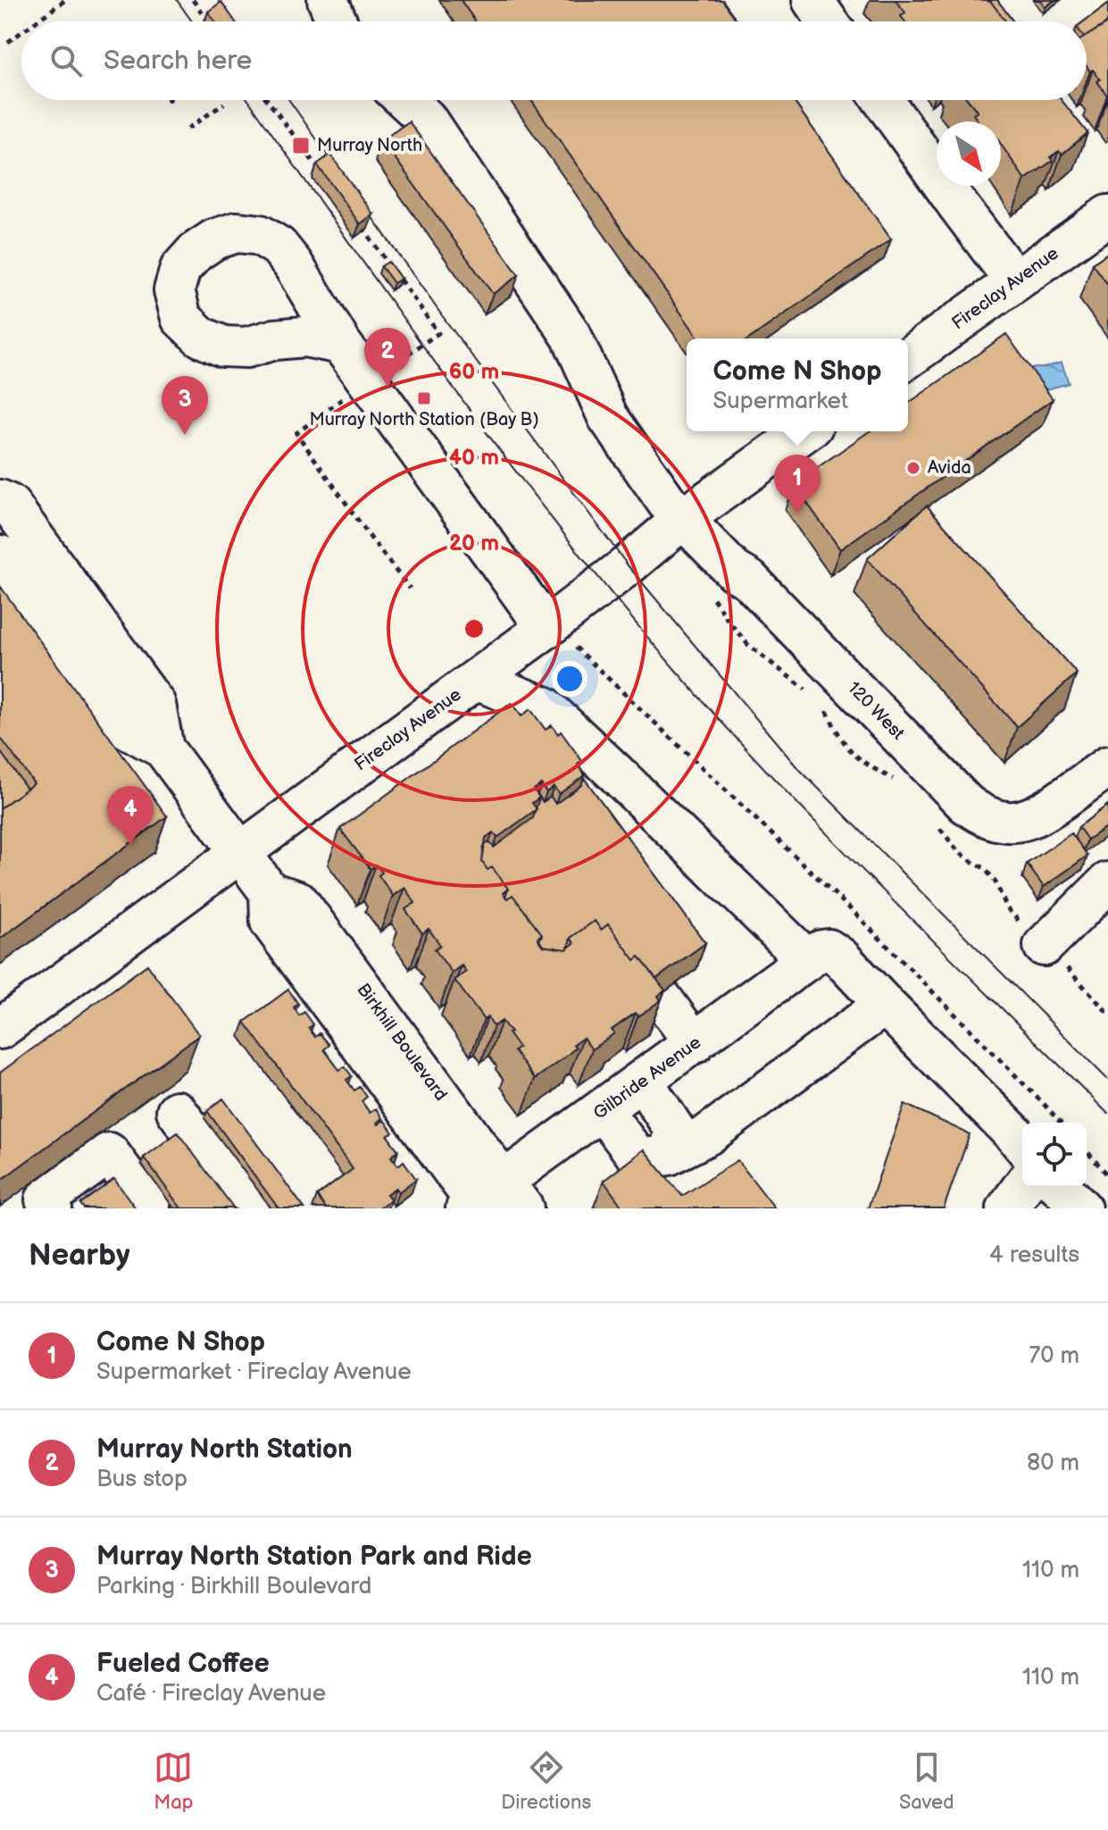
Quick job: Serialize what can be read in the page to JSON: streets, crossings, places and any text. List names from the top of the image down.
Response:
{
  "streets": {
    "street": [
      "Fireclay Avenue",
      "120 West",
      "Birkhill Boulevard",
      "Gilbride Avenue"
    ]
  },
  "crossings": [
    ["Fireclay Avenue", "120 West"],
    ["Fireclay Avenue", "Birkhill Boulevard"],
    ["Birkhill Boulevard", "Gilbride Avenue"]
  ],
  "places": {
    "transit": ["Murray North", "Murray North Station (Bay B)"],
    "other": ["Avida"]
  },
  "north": "bottom right",
  "page": {
    "search": "Search here",
    "pins": [
      "2",
      "3",
      "1",
      "4"
    ],
    "popup": ["Come N Shop", "Supermarket"],
    "heading": ["Nearby", "4 results"],
    "list": [
      {
        "mark": "1",
        "name": "Come N Shop",
        "note": "Supermarket · Fireclay Avenue",
        "value": "70 m"
      },
      {
        "mark": "2",
        "name": "Murray North Station",
        "note": "Bus stop",
        "value": "80 m"
      },
      {
        "mark": "3",
        "name": "Murray North Station Park and Ride",
        "note": "Parking · Birkhill Boulevard",
        "value": "110 m"
      },
      {
        "mark": "4",
        "name": "Fueled Coffee",
        "note": "Café · Fireclay Avenue",
        "value": "110 m"
      }
    ],
    "nav": ["Map", "Directions", "Saved"]
  },
  "rings": ["60 m", "40 m", "20 m"]
}
